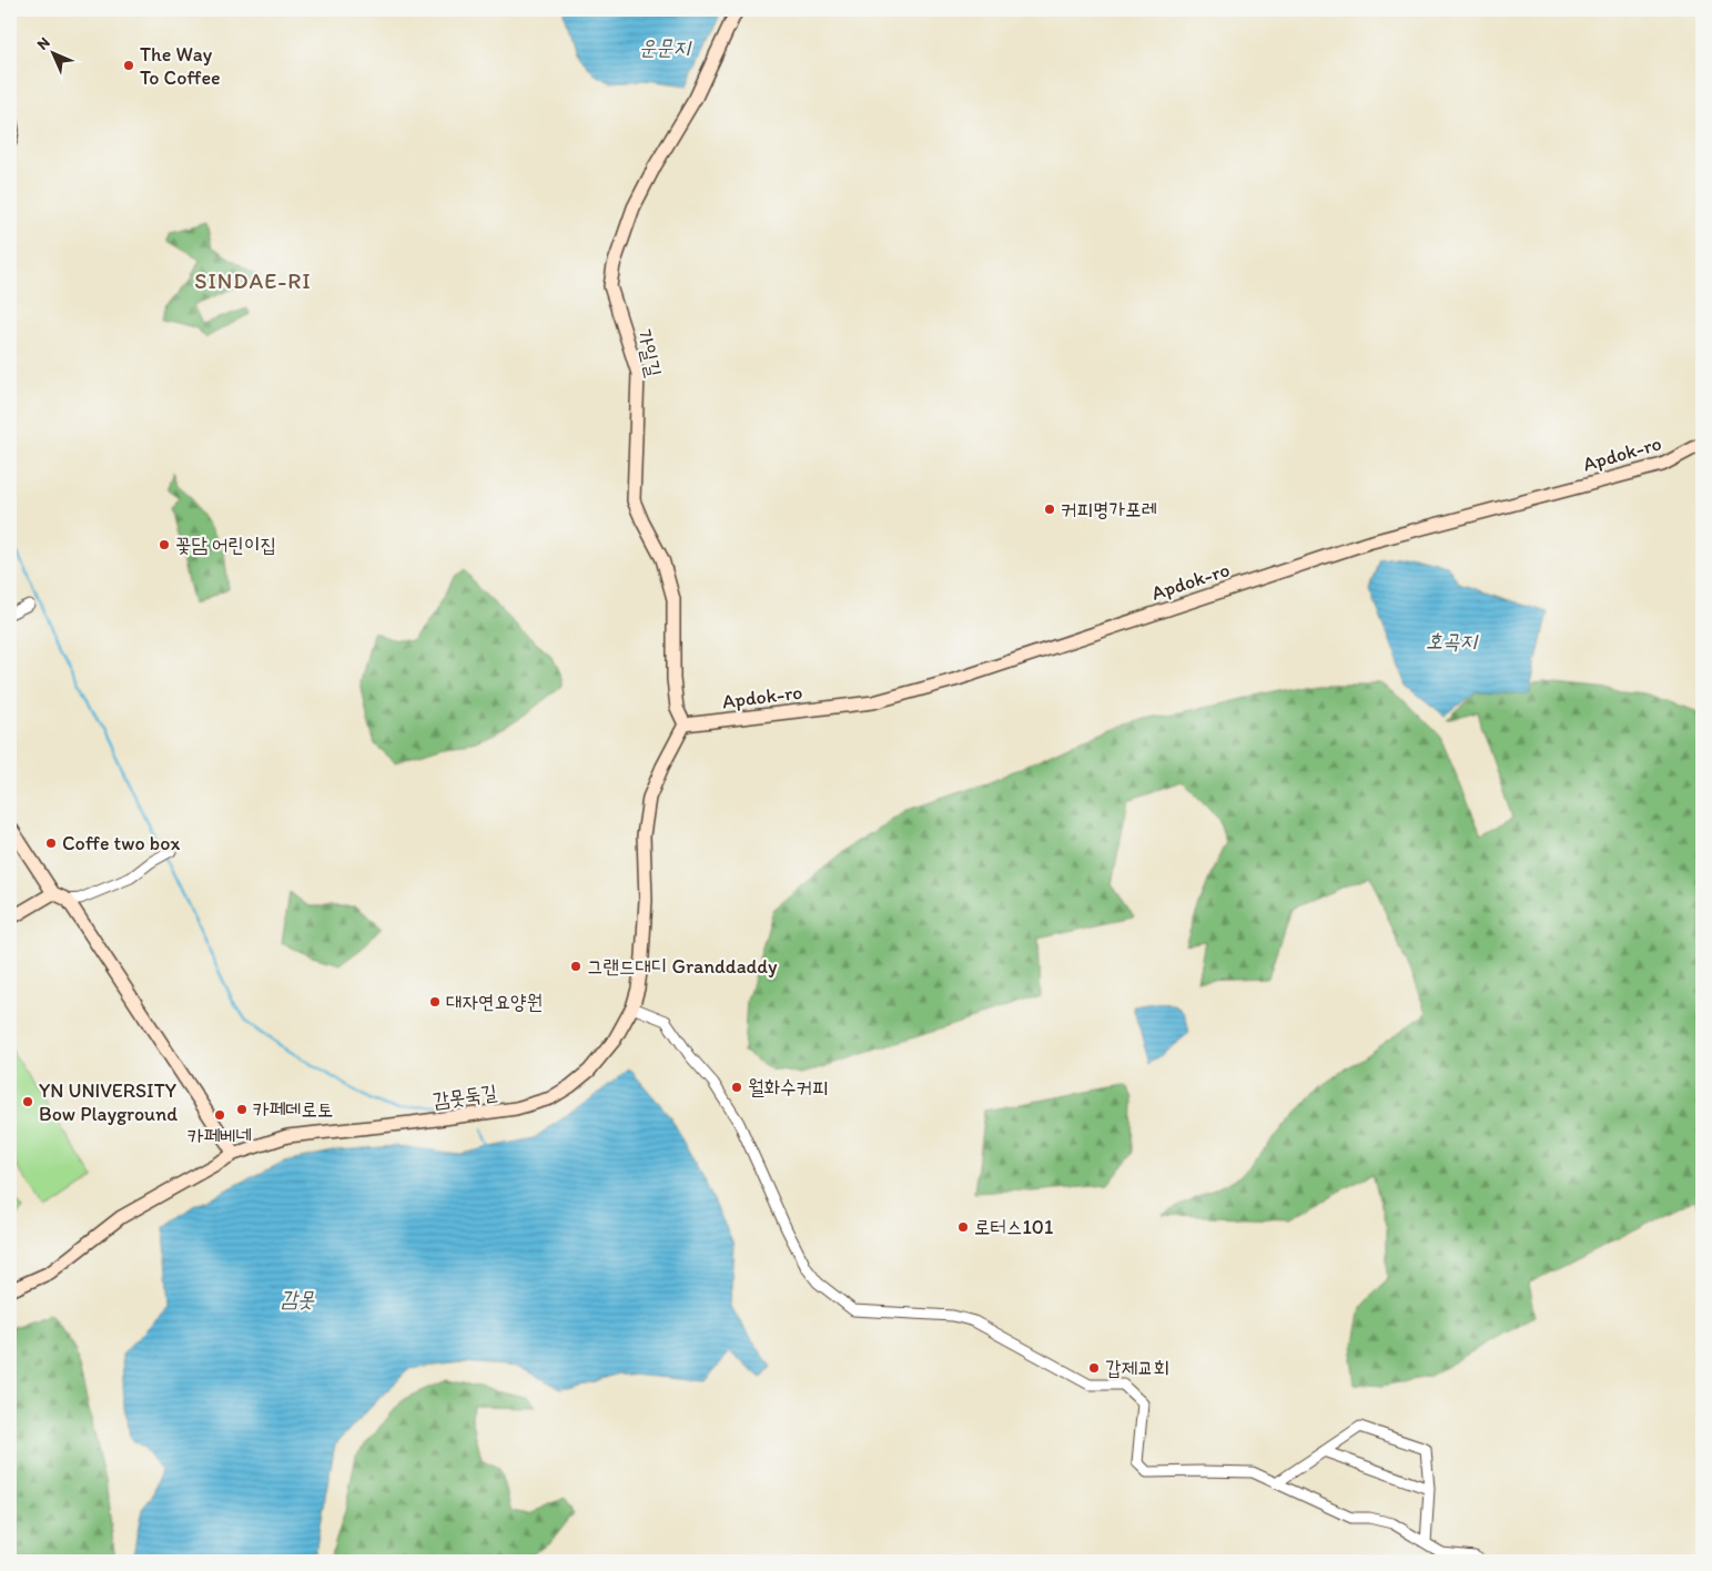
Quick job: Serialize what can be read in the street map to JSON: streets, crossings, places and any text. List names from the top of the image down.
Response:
{
  "streets": {
    "street": ["가일길", "Apdok-ro", "감못둑길"]
  },
  "crossings": [
    ["가일길", "Apdok-ro"],
    ["가일길", "감못둑길"],
    ["Apdok-ro", "감못둑길"]
  ],
  "districts": ["SINDAE-RI"],
  "water": ["운문지", "호곡지", "감못"],
  "places": [
    "The Way To Coffee",
    "커피명가포레",
    "꽃담 어린이집",
    "Coffe two box",
    "그랜드대디 Granddaddy",
    "대자연요양원",
    "월화수커피",
    "YN UNIVERSITY Bow Playground",
    "카페데로토",
    "카페베네",
    "로터스101",
    "갑제교회"
  ],
  "north": "top left"
}
